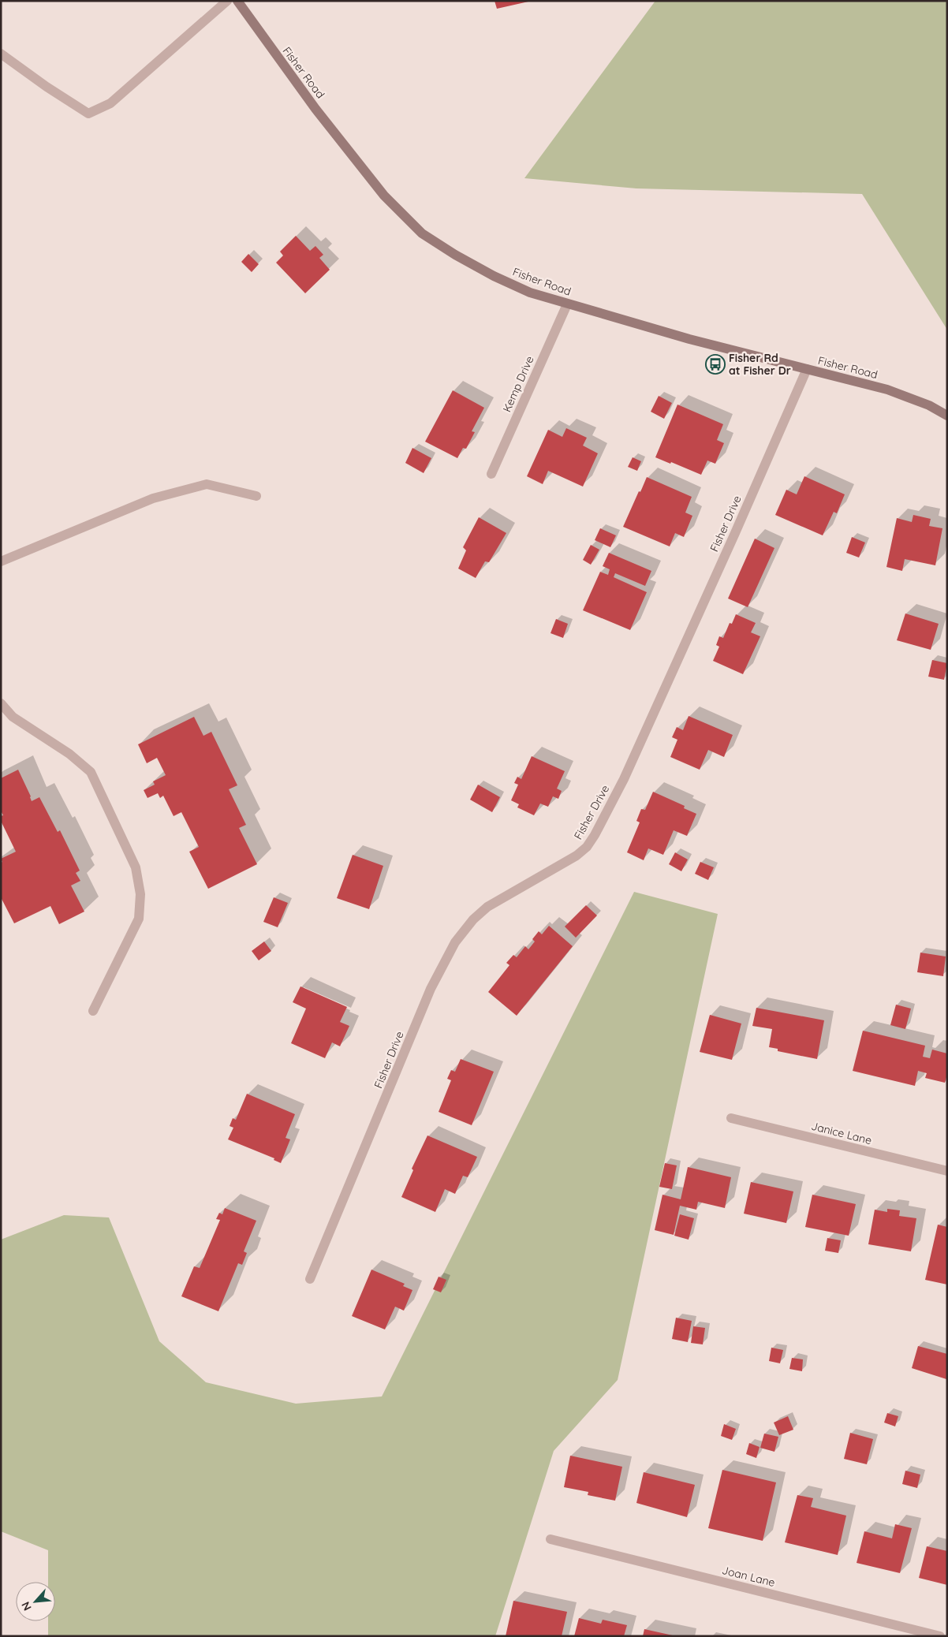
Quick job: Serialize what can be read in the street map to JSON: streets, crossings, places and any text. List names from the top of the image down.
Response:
{
  "streets": {
    "street": [
      "Fisher Road",
      "Kemp Drive",
      "Fisher Drive",
      "Janice Lane",
      "Joan Lane"
    ]
  },
  "crossings": [
    ["Fisher Road", "Kemp Drive"],
    ["Fisher Road", "Fisher Drive"]
  ],
  "places": {
    "bus stop": ["Fisher Rd at Fisher Dr"]
  },
  "north": "bottom left"
}
